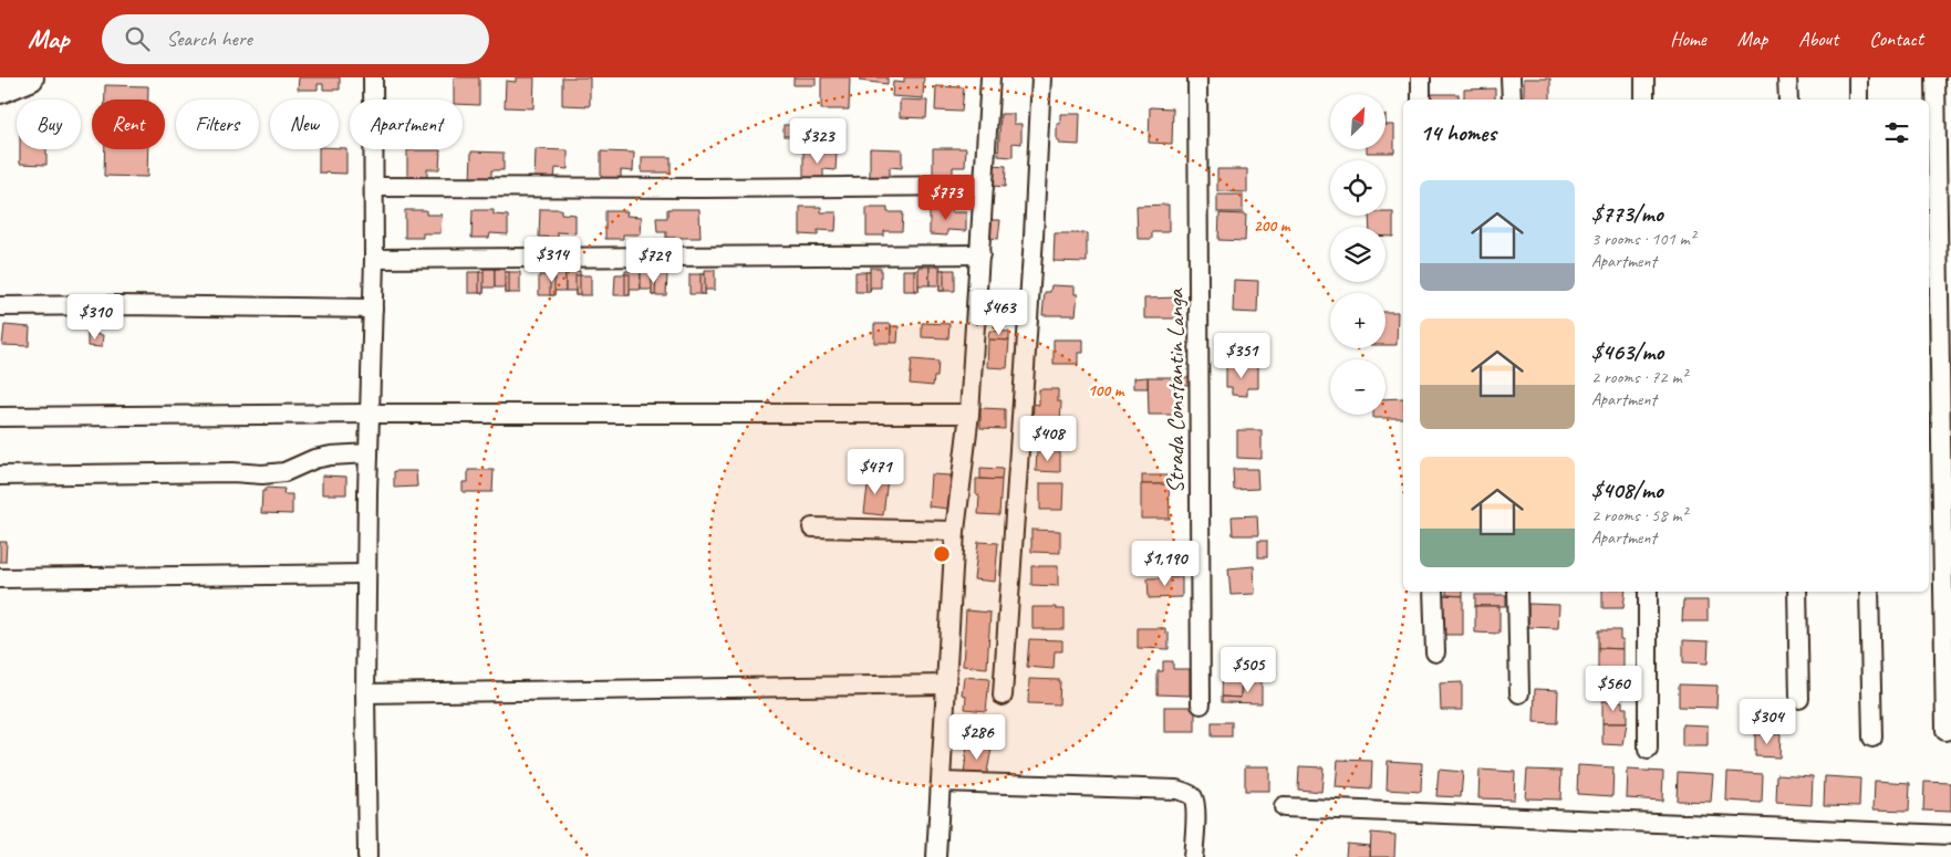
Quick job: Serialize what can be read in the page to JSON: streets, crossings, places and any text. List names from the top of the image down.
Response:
{
  "streets": {
    "street": ["Strada Constantin Langa"]
  },
  "north": "top right",
  "page": {
    "header": "Map",
    "search": "Search here",
    "nav": [
      "Home",
      "Map",
      "About",
      "Contact"
    ],
    "map_buttons": ["+", "−"],
    "chip": [
      "Buy",
      "Rent",
      "Filters",
      "New",
      "Apartment"
    ],
    "heading": "14 homes",
    "price": [
      "$323",
      "$773",
      "$314",
      "$729",
      "$463",
      "$310",
      "$351",
      "$408",
      "$471",
      "$1,190",
      "$505",
      "$560",
      "$304",
      "$286"
    ],
    "list": [
      {
        "name": "$773/mo",
        "note": "3 rooms · 101 m² · Apartment"
      },
      {
        "name": "$463/mo",
        "note": "2 rooms · 72 m² · Apartment"
      },
      {
        "name": "$408/mo",
        "note": "2 rooms · 58 m² · Apartment"
      }
    ]
  },
  "rings": ["200 m", "100 m"]
}
